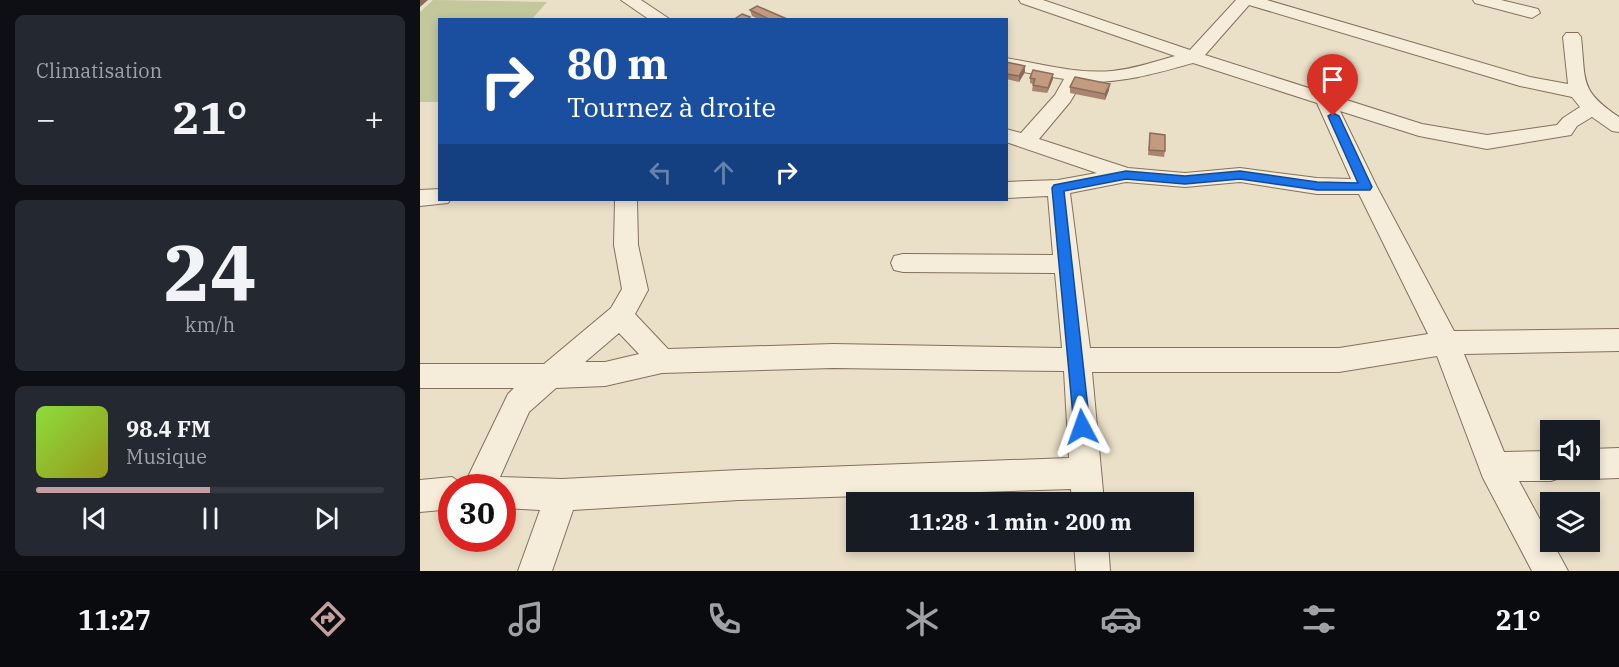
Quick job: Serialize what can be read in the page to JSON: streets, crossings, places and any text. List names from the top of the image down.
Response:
{
  "page": {
    "tile": [
      "Climatisation",
      ["24", "km/h"]
    ],
    "turn": ["80 m", "Tournez à droite"],
    "heat": ["−", "21°", "+"],
    "song": ["98.4 FM", "Musique"],
    "limit": "30",
    "trip": "11:28 · 1 min · 200 m",
    "tabs": ["11:27", "21°"]
  }
}
